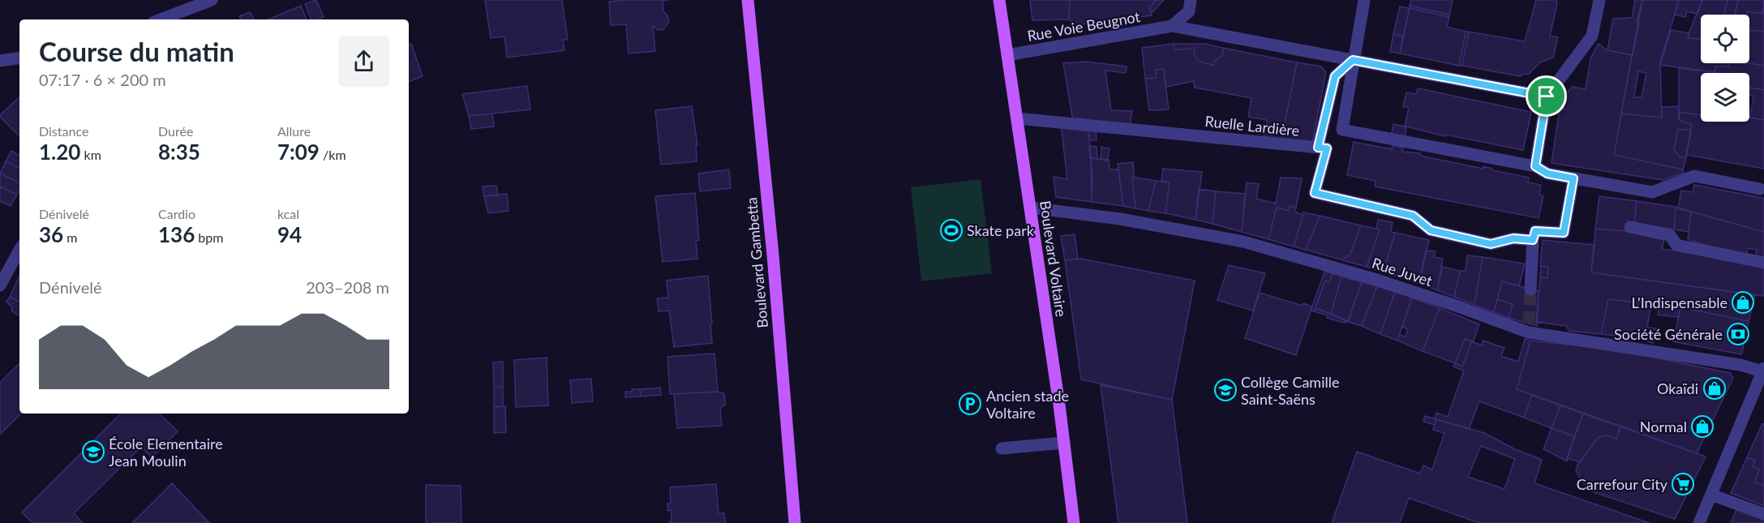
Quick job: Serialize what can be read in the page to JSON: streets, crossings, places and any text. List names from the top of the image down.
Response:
{
  "streets": {
    "main road": ["Boulevard Voltaire", "Boulevard Gambetta"],
    "street": ["Rue Voie Beugnot", "Ruelle Lardière", "Rue Juvet"]
  },
  "crossings": [
    ["Rue Voie Beugnot", "Boulevard Voltaire"],
    ["Ruelle Lardière", "Boulevard Voltaire"],
    ["Boulevard Voltaire", "Rue Juvet"]
  ],
  "places": {
    "sports": ["Skate park"],
    "shop": ["L'Indispensable", "Okaïdi", "Normal"],
    "bank": ["Société Générale"],
    "school or university": ["Collège Camille Saint-Saëns", "École Elementaire Jean Moulin"],
    "parking": ["Ancien stade Voltaire"],
    "supermarket": ["Carrefour City"]
  },
  "page": {
    "heading": ["Course du matin", "07:17 · 6 × 200 m"],
    "stats": [
      ["Distance", "1.20 km"],
      ["Durée", "8:35"],
      ["Allure", "7:09 /km"],
      ["Dénivelé", "36 m"],
      ["Cardio", "136 bpm"],
      ["kcal", "94"]
    ],
    "chart": ["Dénivelé", "203–208 m"]
  }
}
